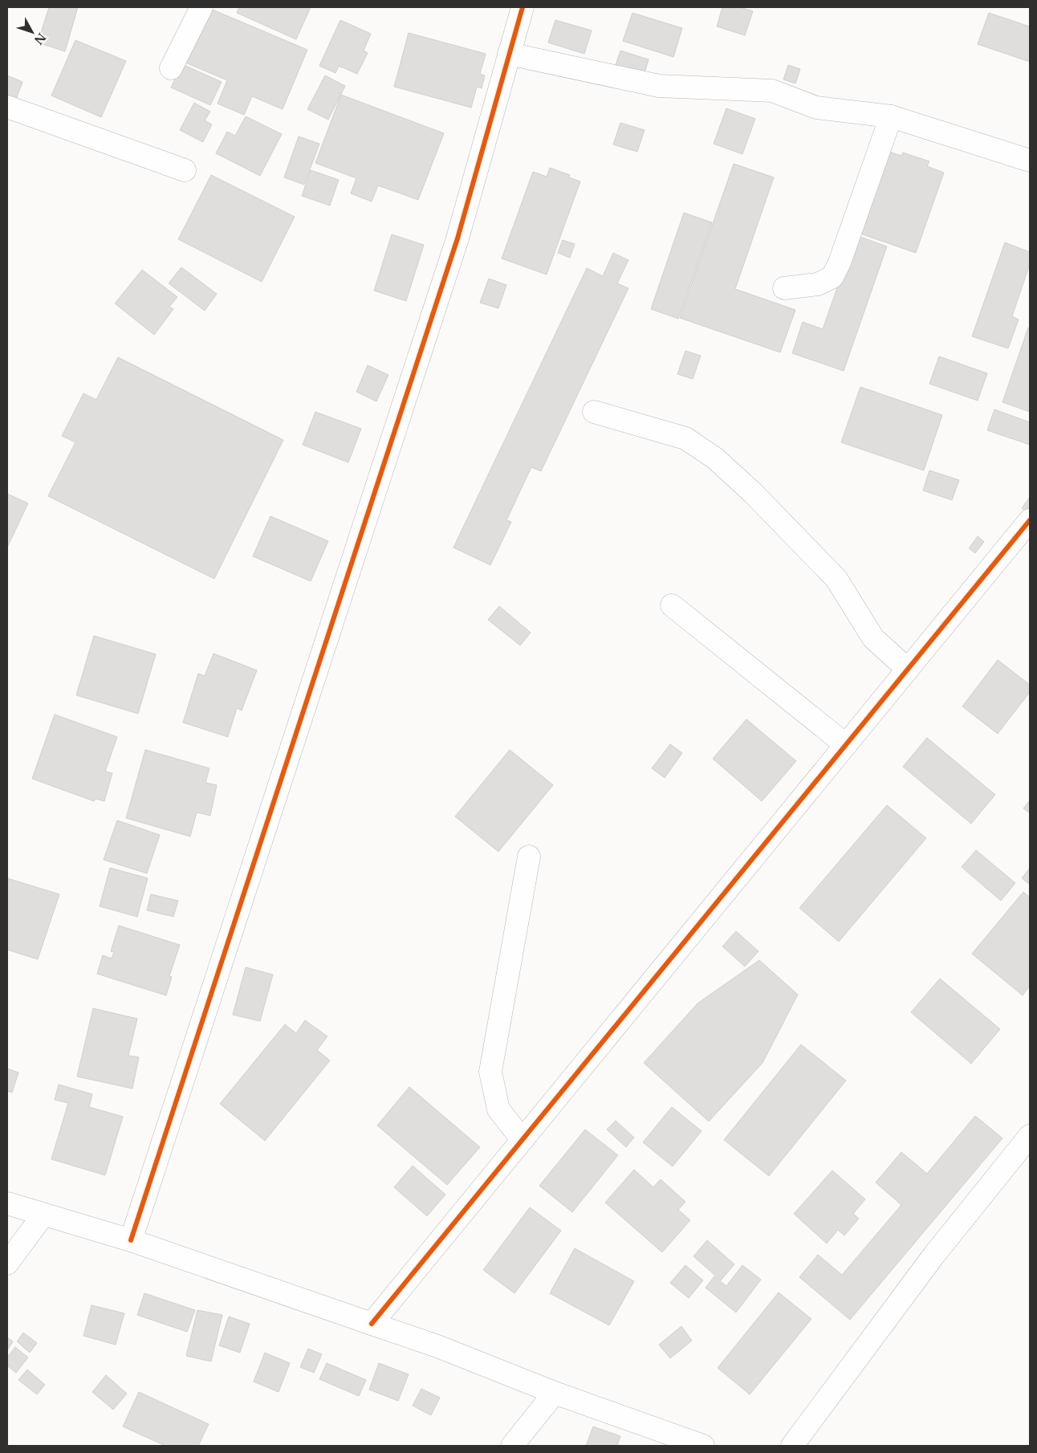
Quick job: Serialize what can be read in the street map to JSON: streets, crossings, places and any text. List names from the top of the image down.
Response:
{
  "north": "bottom right"
}
